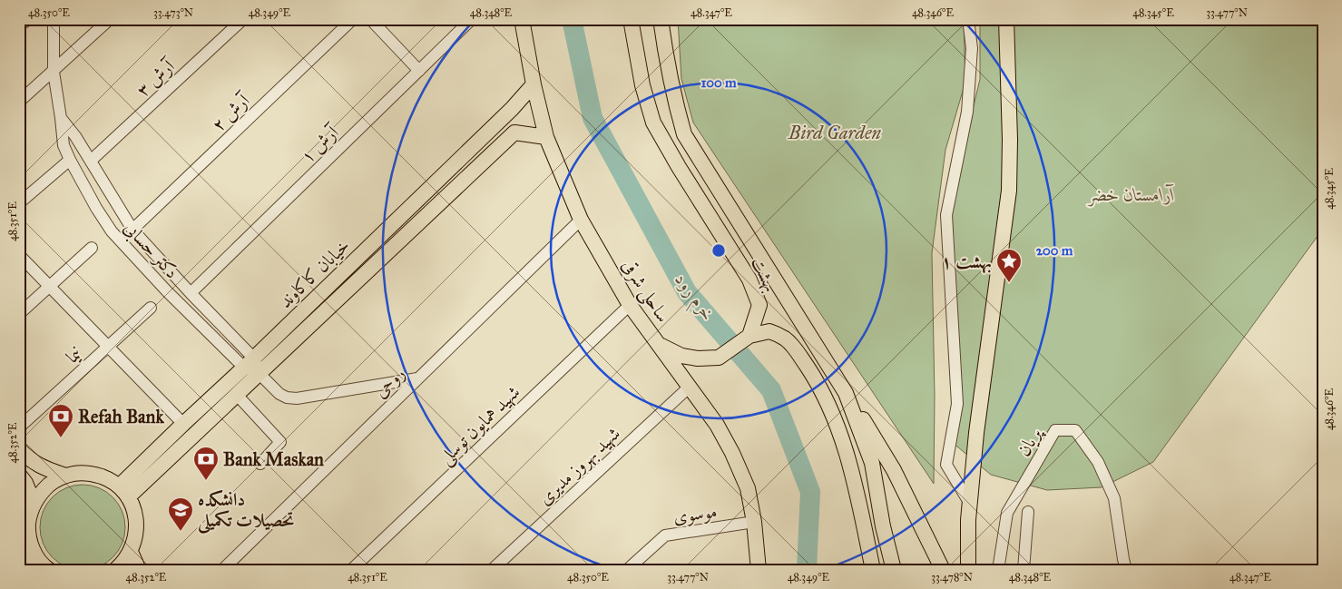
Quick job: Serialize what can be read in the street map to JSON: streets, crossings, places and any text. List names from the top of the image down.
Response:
{
  "streets": {
    "main road": ["خیابان کاکاوند", "بهشت", "ساحلی شرقی"],
    "street": [
      "آرش ۳",
      "آرش ۲",
      "آرش ۱",
      "دکتر حسابی",
      "نیما",
      "روحی",
      "شهید همایون توسلی",
      "پریان",
      "شهید بهروز مدیری",
      "موسوی"
    ]
  },
  "crossings": [
    ["آرش ۳", "دکتر حسابی"],
    ["آرش ۲", "دکتر حسابی"],
    ["آرش ۱", "دکتر حسابی"],
    ["دکتر حسابی", "خیابان کاکاوند"],
    ["دکتر حسابی", "روحی"],
    ["خیابان کاکاوند", "ساحلی شرقی"],
    ["ساحلی شرقی", "روحی"],
    ["ساحلی شرقی", "شهید همایون توسلی"],
    ["ساحلی شرقی", "شهید بهروز مدیری"],
    ["ساحلی شرقی", "موسوی"]
  ],
  "water": ["خرم رود"],
  "parks": ["Bird Garden", "آرامستان خضر"],
  "places": {
    "place": ["بهشت ۱"],
    "bank": ["Refah Bank", "Bank Maskan"],
    "school or university": ["دانشکده تحصیلات تکمیلی"]
  },
  "coordinates": [
    "48.350°E",
    "33.473°N",
    "48.349°E",
    "48.348°E",
    "48.347°E",
    "48.346°E",
    "48.345°E",
    "33.477°N",
    "48.351°E",
    "48.352°E",
    "33.478°N"
  ],
  "rings": ["100 m", "200 m"]
}
